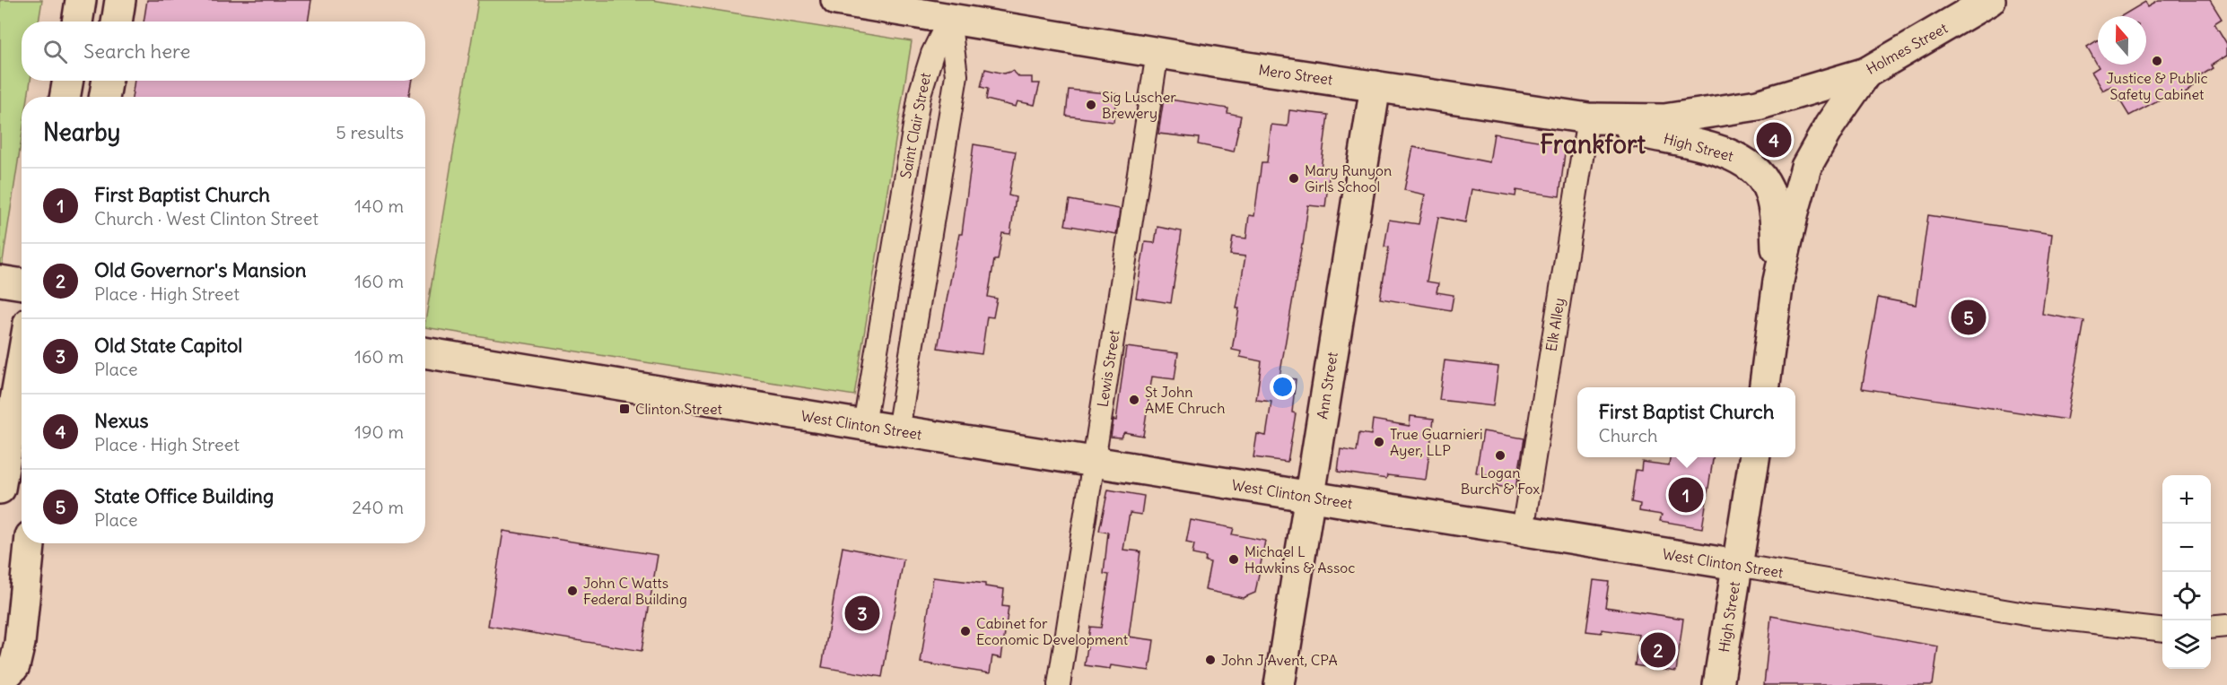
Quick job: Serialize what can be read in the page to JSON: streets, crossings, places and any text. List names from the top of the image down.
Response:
{
  "streets": {
    "main road": [
      "Holmes Street",
      "Mero Street",
      "High Street",
      "Ann Street",
      "West Clinton Street"
    ],
    "street": ["Saint Clair Street", "Elk Alley", "Lewis Street"]
  },
  "crossings": [
    ["Holmes Street", "Mero Street"],
    ["Holmes Street", "High Street"],
    ["Mero Street", "Saint Clair Street"],
    ["Mero Street", "High Street"],
    ["Mero Street", "Elk Alley"],
    ["Mero Street", "Lewis Street"],
    ["Mero Street", "Ann Street"],
    ["Saint Clair Street", "West Clinton Street"],
    ["High Street", "Elk Alley"],
    ["High Street", "West Clinton Street"],
    ["Elk Alley", "West Clinton Street"],
    ["Lewis Street", "West Clinton Street"],
    ["Ann Street", "West Clinton Street"]
  ],
  "districts": ["Frankfort"],
  "places": {
    "other": [
      "Justice & Public Safety Cabinet",
      "Sig Luscher Brewery",
      "Mary Runyon Girls School",
      "St John AME Chruch",
      "True Guarnieri Ayer, LLP",
      "Logan Burch & Fox",
      "Michael L Hawkins & Assoc",
      "John C Watts Federal Building",
      "Cabinet for Economic Development",
      "John J Avent, CPA"
    ],
    "transit": ["Clinton Street"]
  },
  "north": "top",
  "page": {
    "search": "Search here",
    "heading": ["Nearby", "5 results"],
    "pins": [
      "4",
      "5",
      "1",
      "3",
      "2"
    ],
    "list": [
      {
        "mark": "1",
        "name": "First Baptist Church",
        "note": "Church · West Clinton Street",
        "value": "140 m"
      },
      {
        "mark": "2",
        "name": "Old Governor's Mansion",
        "note": "Place · High Street",
        "value": "160 m"
      },
      {
        "mark": "3",
        "name": "Old State Capitol",
        "note": "Place",
        "value": "160 m"
      },
      {
        "mark": "4",
        "name": "Nexus",
        "note": "Place · High Street",
        "value": "190 m"
      },
      {
        "mark": "5",
        "name": "State Office Building",
        "note": "Place",
        "value": "240 m"
      }
    ],
    "popup": ["First Baptist Church", "Church"],
    "map_buttons": ["+", "−"]
  }
}
